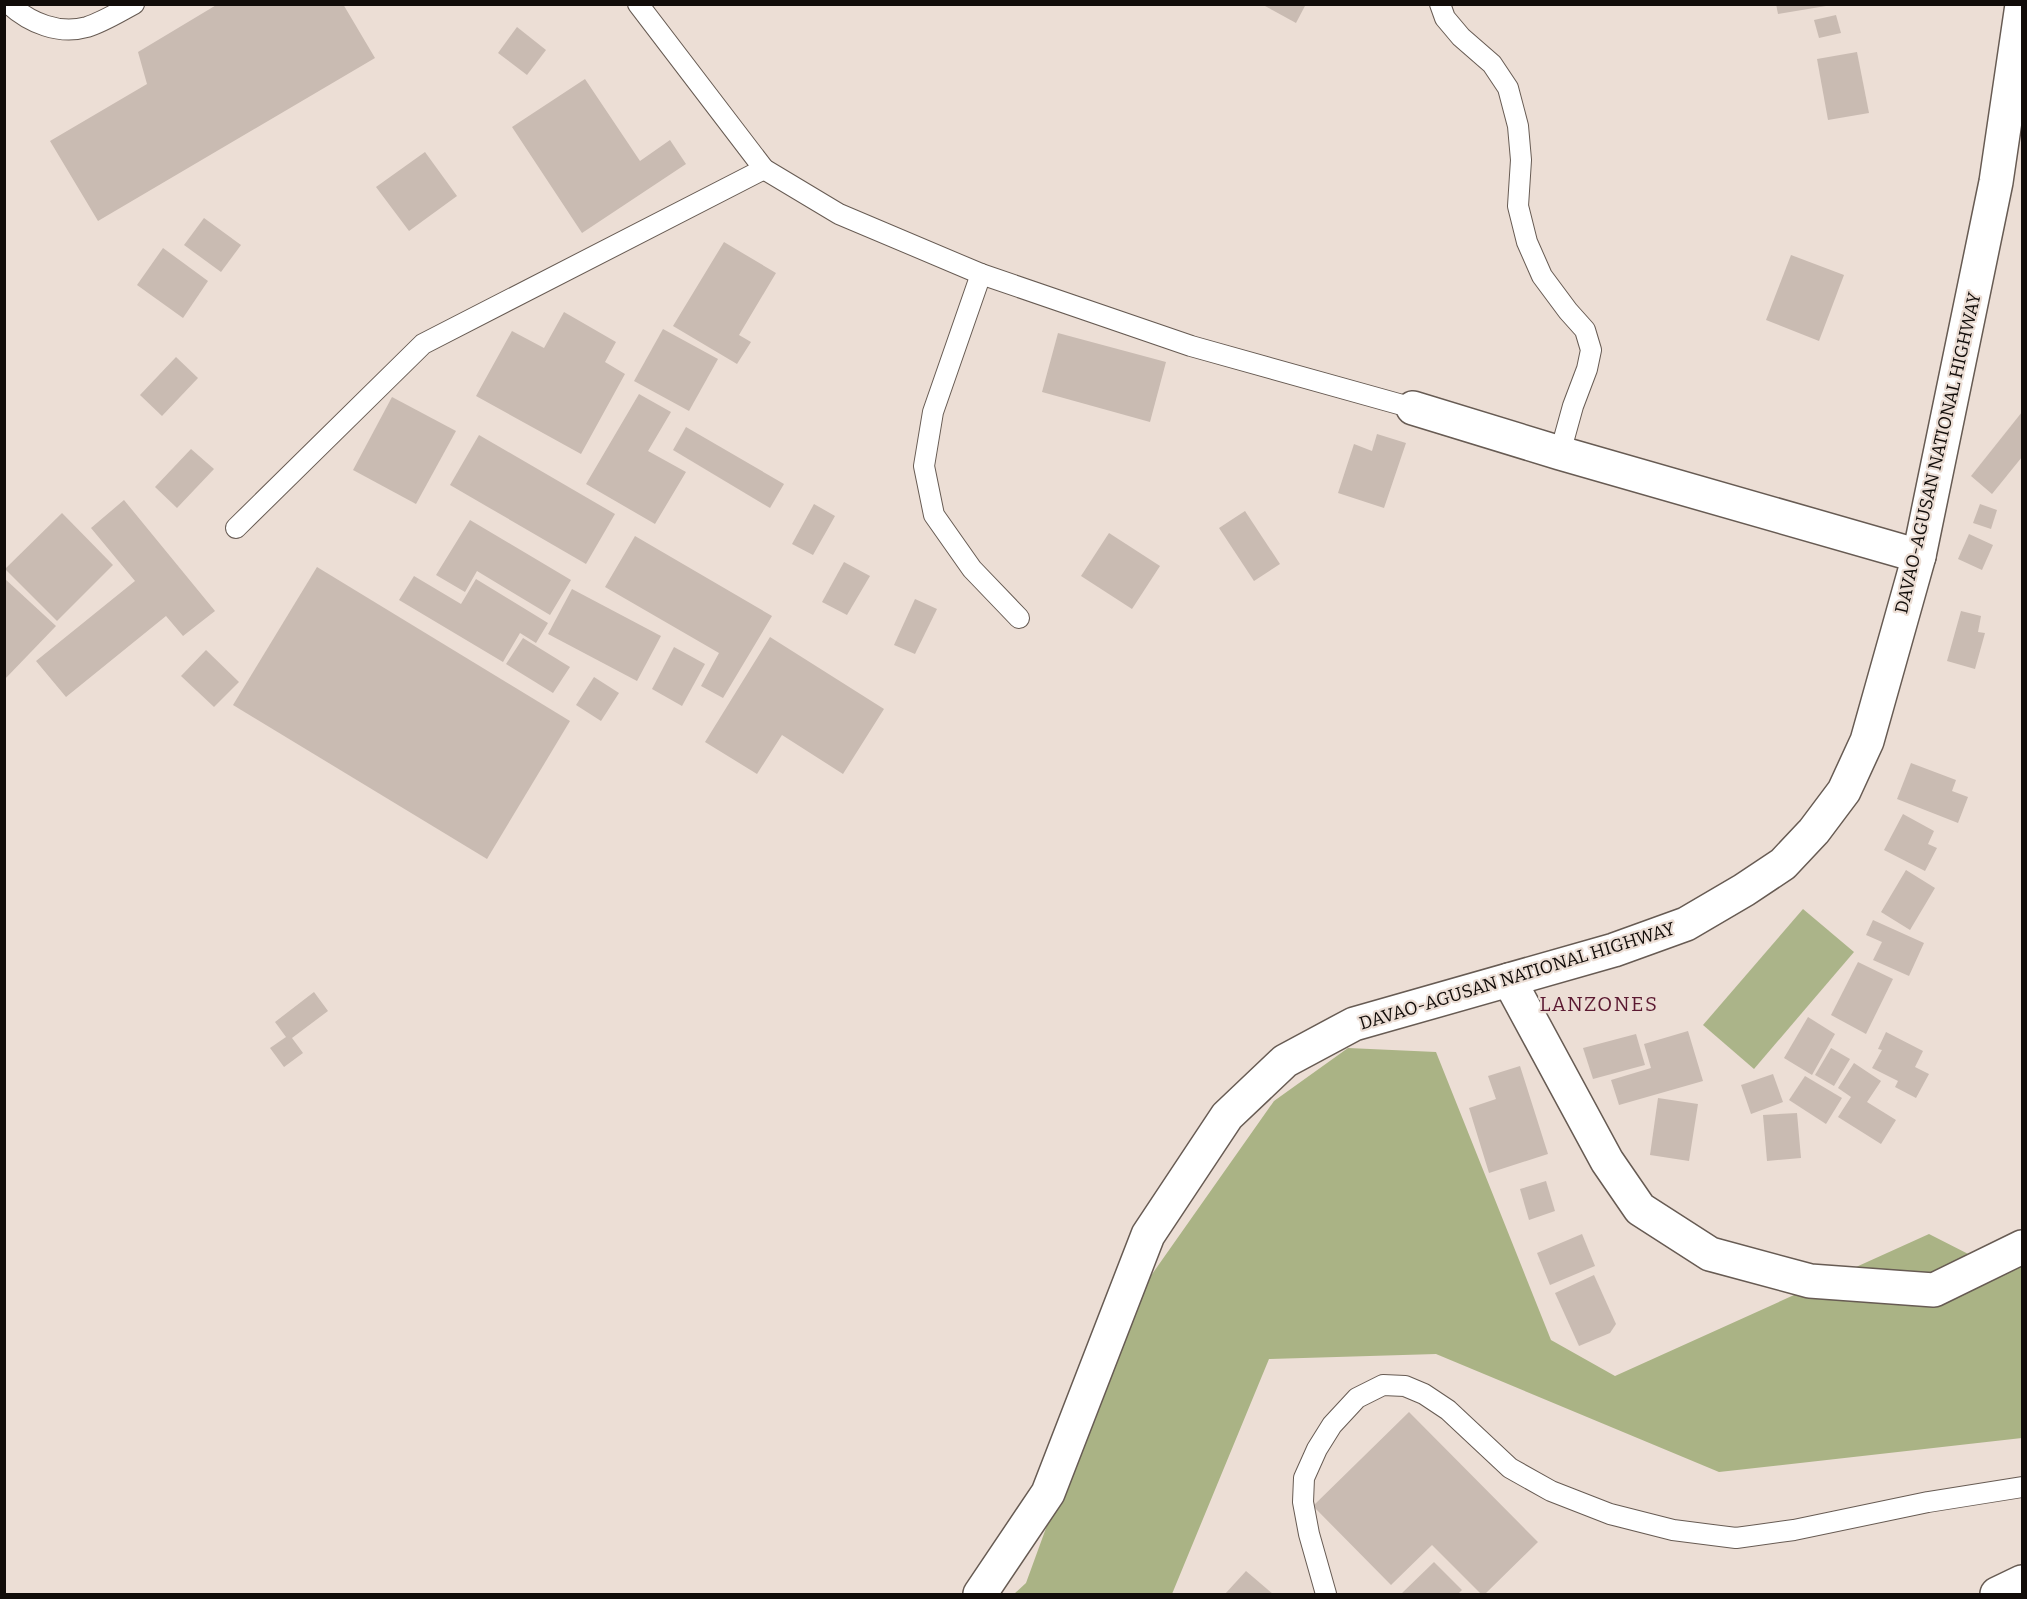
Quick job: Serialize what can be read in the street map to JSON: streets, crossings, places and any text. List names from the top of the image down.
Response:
{
  "streets": {
    "main road": ["DAVAO-AGUSAN NATIONAL HIGHWAY"]
  },
  "districts": ["LANZONES"]
}
